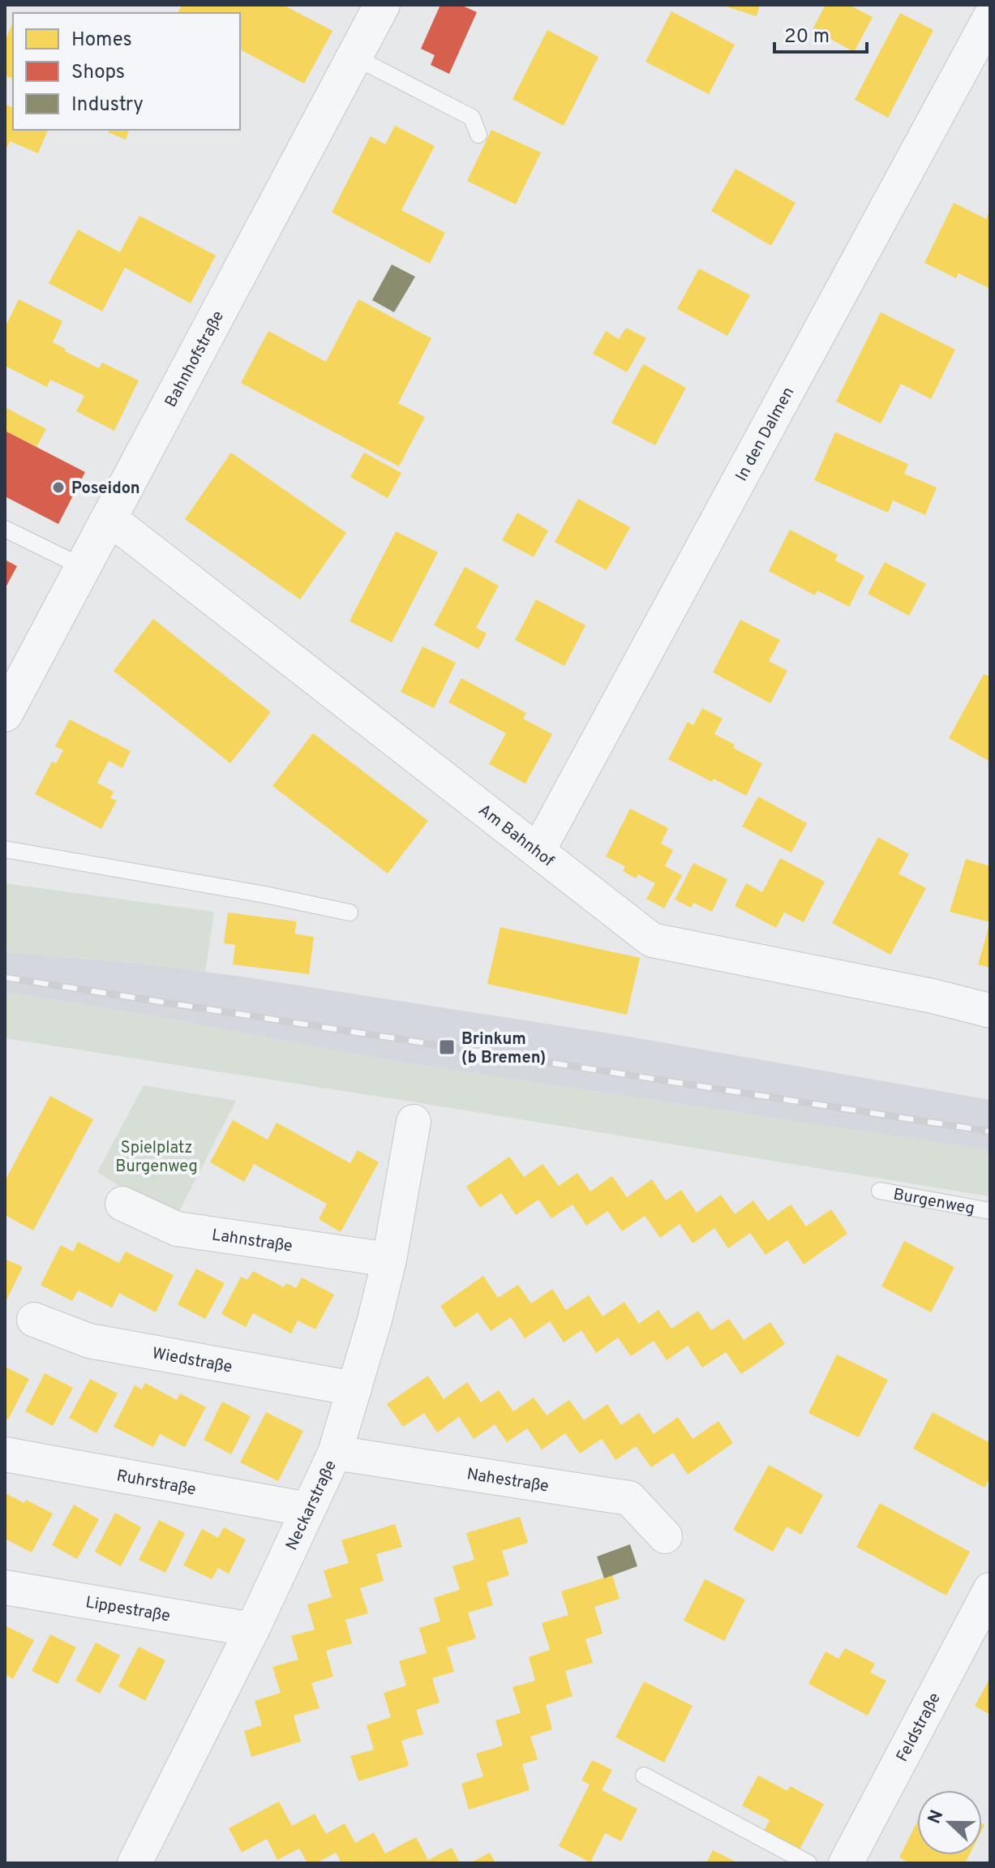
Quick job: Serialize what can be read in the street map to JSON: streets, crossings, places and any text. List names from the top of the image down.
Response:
{
  "streets": {
    "street": [
      "Bahnhofstraße",
      "In den Dalmen",
      "Am Bahnhof",
      "Lahnstraße",
      "Wiedstraße",
      "Nahestraße",
      "Ruhrstraße",
      "Neckarstraße",
      "Lippestraße",
      "Feldstraße"
    ],
    "lane": ["Burgenweg"]
  },
  "crossings": [
    ["Bahnhofstraße", "Am Bahnhof"],
    ["In den Dalmen", "Am Bahnhof"],
    ["Lahnstraße", "Neckarstraße"],
    ["Wiedstraße", "Neckarstraße"],
    ["Nahestraße", "Neckarstraße"],
    ["Ruhrstraße", "Neckarstraße"],
    ["Neckarstraße", "Lippestraße"]
  ],
  "parks": ["Spielplatz Burgenweg"],
  "places": {
    "other": ["Poseidon"],
    "transit": ["Brinkum (b Bremen)"]
  },
  "legend": ["Homes", "Shops", "Industry"],
  "scale_bar": "20 m",
  "north": "left"
}
